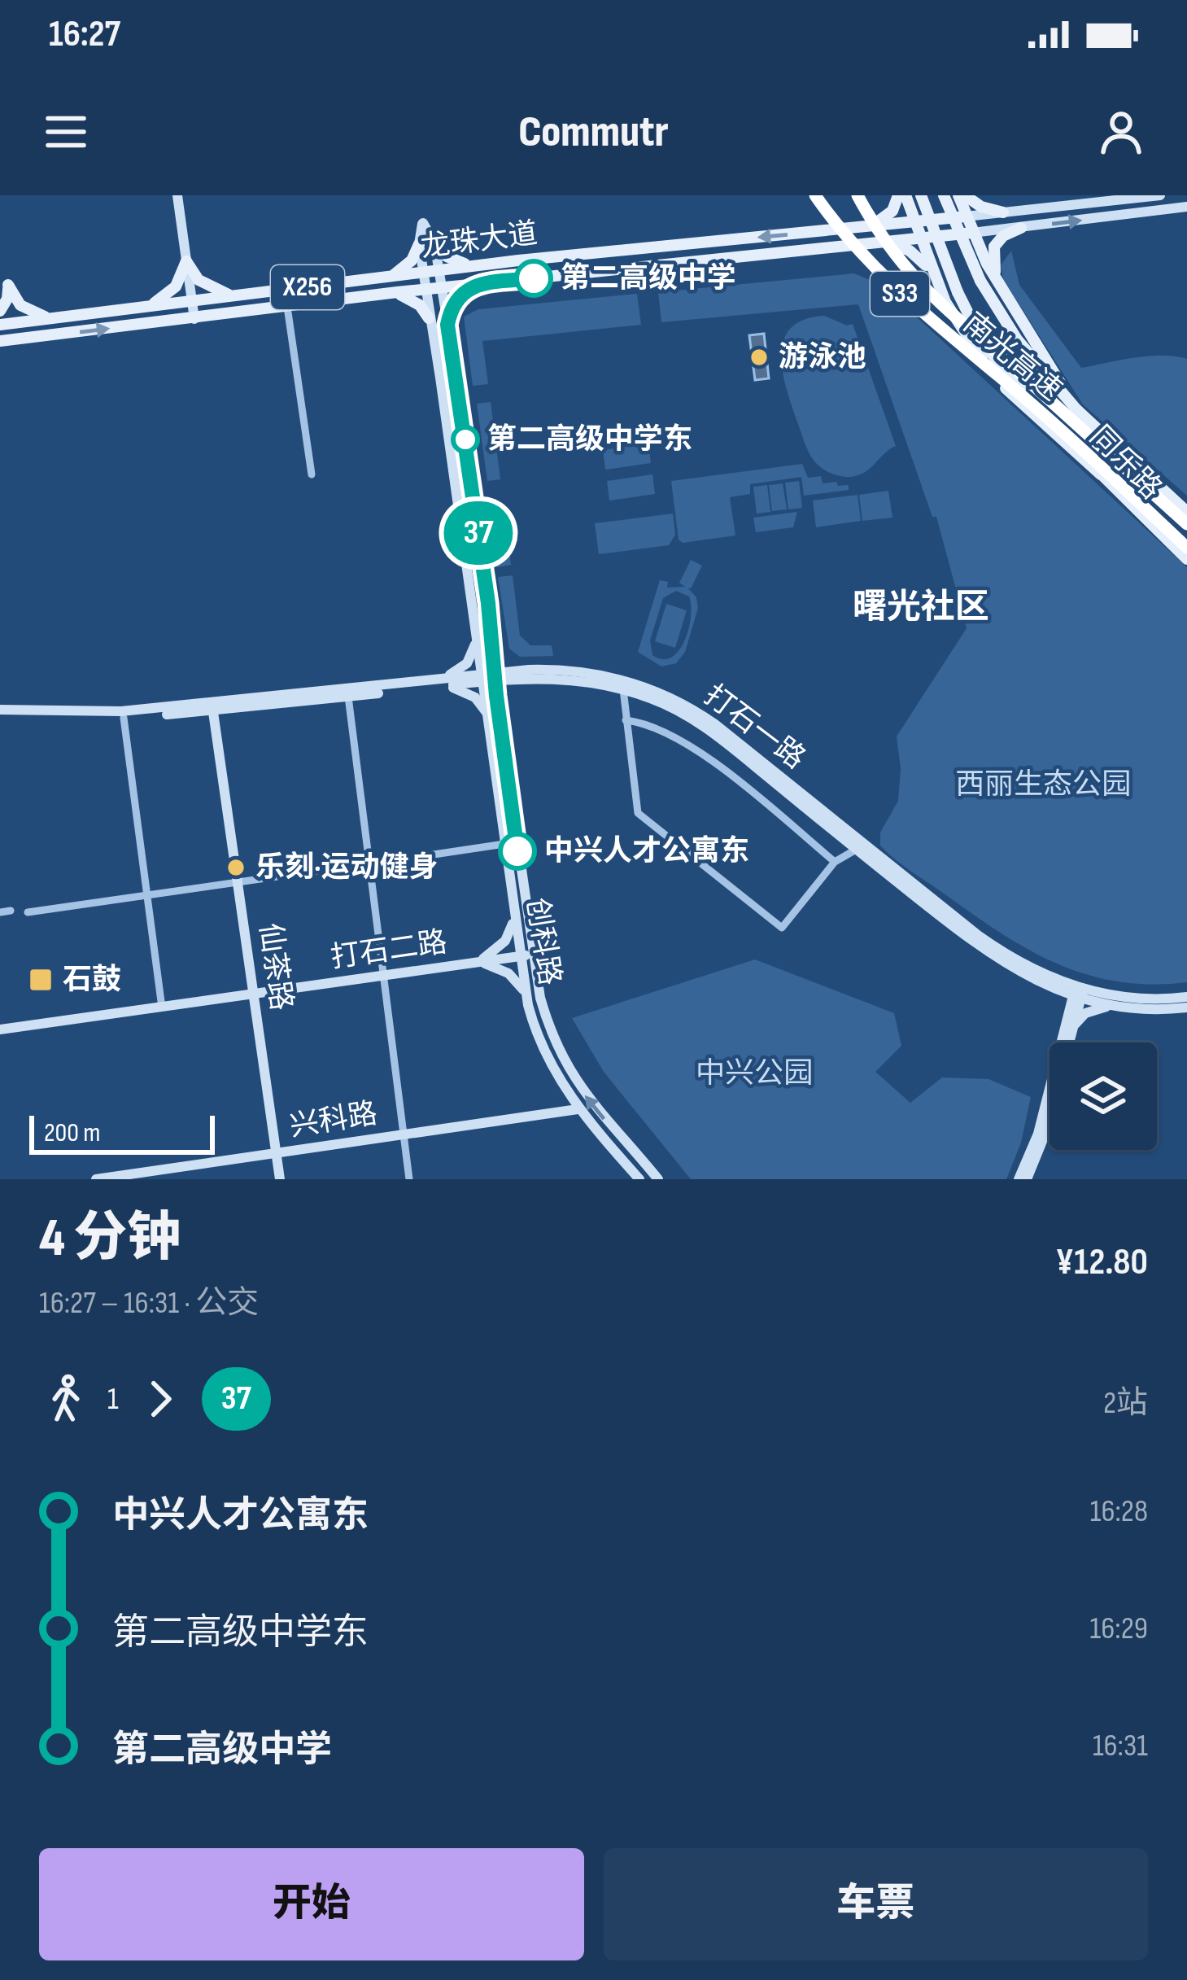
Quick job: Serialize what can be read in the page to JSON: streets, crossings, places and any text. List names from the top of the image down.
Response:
{
  "streets": {
    "highway": ["S33", "南光高速"],
    "main road": [
      "龙珠大道",
      "X256",
      "同乐路",
      "打石一路",
      "创科路",
      "打石二路",
      "仙茶路",
      "兴科路"
    ]
  },
  "crossings": [
    ["龙珠大道", "X256"],
    ["龙珠大道", "创科路"],
    ["打石一路", "创科路"],
    ["打石一路", "仙茶路"],
    ["创科路", "打石二路"],
    ["创科路", "兴科路"],
    ["打石二路", "仙茶路"],
    ["仙茶路", "兴科路"]
  ],
  "districts": ["曙光社区"],
  "parks": ["西丽生态公园", "中兴公园"],
  "places": {
    "other": [
      "第二高级中学",
      "游泳池",
      "第二高级中学东",
      "中兴人才公寓东",
      "乐刻·运动健身"
    ],
    "transit": ["石鼓"]
  },
  "lines": ["bus line 37"],
  "scale_bar": "200 m",
  "page": {
    "status": "16:27",
    "header": "Commutr",
    "on_map": "37",
    "scale": "200 m",
    "heading": ["4 分钟", "16:27 – 16:31 · 公交", "¥12.80"],
    "legs": ["1", "37", "2站"],
    "list": [
      {
        "name": "中兴人才公寓东",
        "value": "16:28"
      },
      {
        "name": "第二高级中学东",
        "value": "16:29"
      },
      {
        "name": "第二高级中学",
        "value": "16:31"
      }
    ],
    "buttons": ["开始", "车票"]
  }
}
